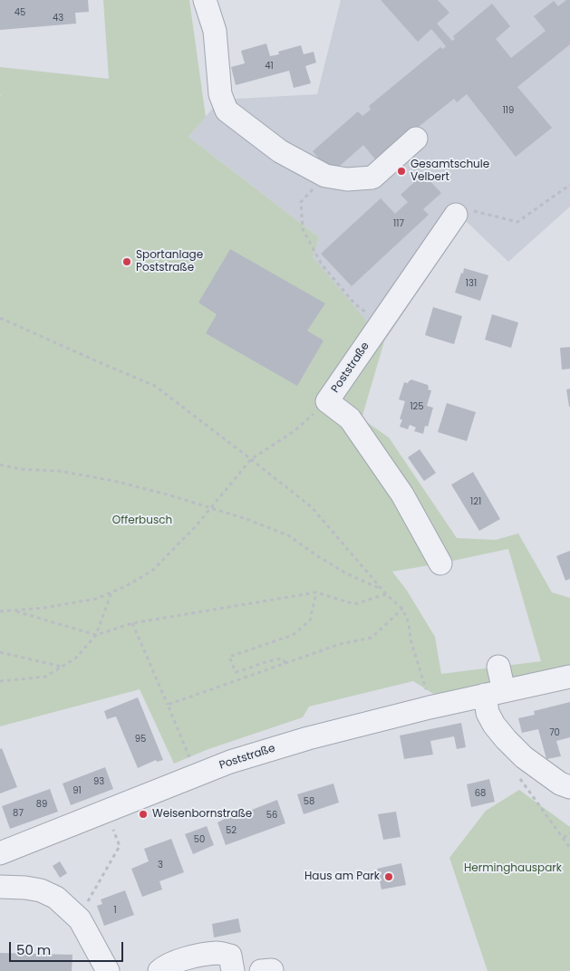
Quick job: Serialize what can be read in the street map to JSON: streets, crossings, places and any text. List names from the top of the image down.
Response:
{
  "streets": {
    "street": ["Poststraße"]
  },
  "parks": ["Offerbusch", "Herminghauspark"],
  "places": [
    "Gesamtschule Velbert",
    "Sportanlage Poststraße",
    "Weisenbornstraße",
    "Haus am Park"
  ],
  "house_numbers": [
    "45",
    "43",
    "41",
    "119",
    "117",
    "131",
    "125",
    "121",
    "70",
    "95",
    "93",
    "91",
    "68",
    "58",
    "89",
    "87",
    "56",
    "52",
    "50",
    "3",
    "1"
  ],
  "scale_bar": "50 m"
}
